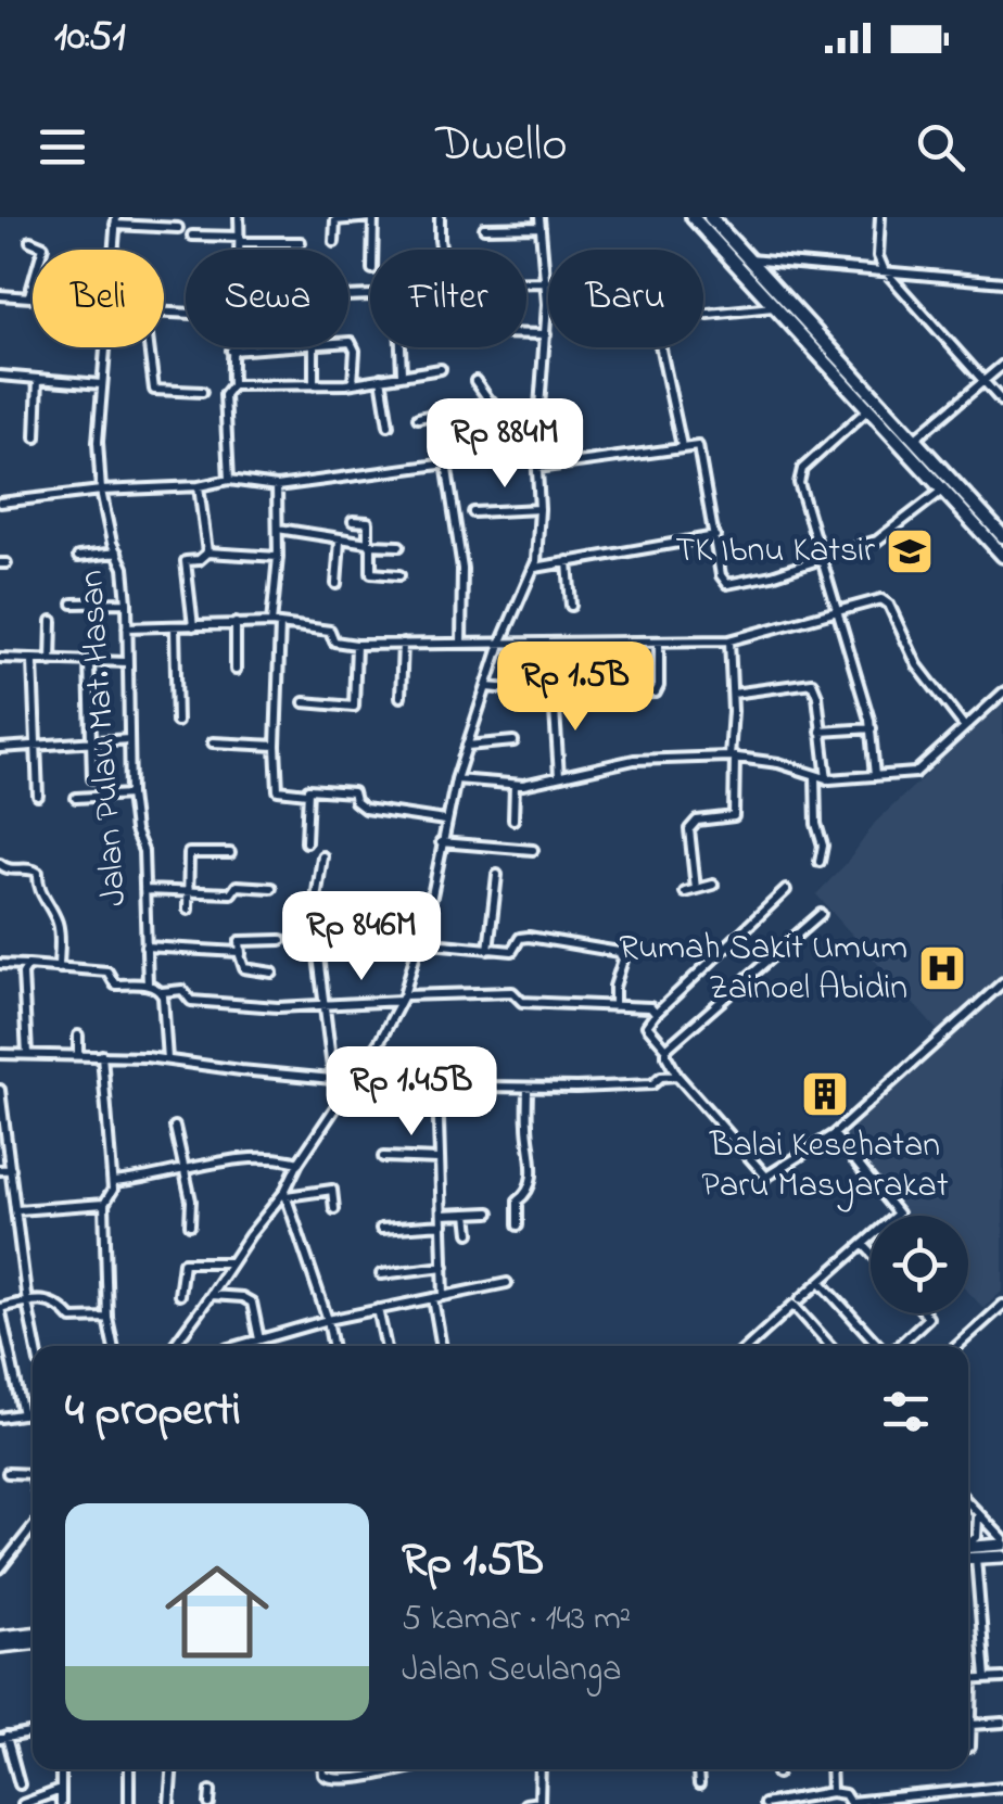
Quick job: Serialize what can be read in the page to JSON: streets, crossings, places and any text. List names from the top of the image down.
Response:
{
  "streets": {
    "street": ["Jalan Pulau Mat. Hasan"]
  },
  "places": {
    "school or university": ["TK Ibnu Katsir"],
    "hospital": ["Rumah Sakit Umum Zainoel Abidin"],
    "building": ["Balai Kesehatan Paru Masyarakat"]
  },
  "page": {
    "status": "10:51",
    "header": "Dwello",
    "chip": [
      "Beli",
      "Sewa",
      "Filter",
      "Baru"
    ],
    "price": [
      "Rp 884M",
      "Rp 1.5B",
      "Rp 846M",
      "Rp 1.45B"
    ],
    "heading": "4 properti",
    "list": [
      {
        "name": "Rp 1.5B",
        "note": "5 kamar · 143 m² · Jalan Seulanga"
      }
    ]
  }
}
